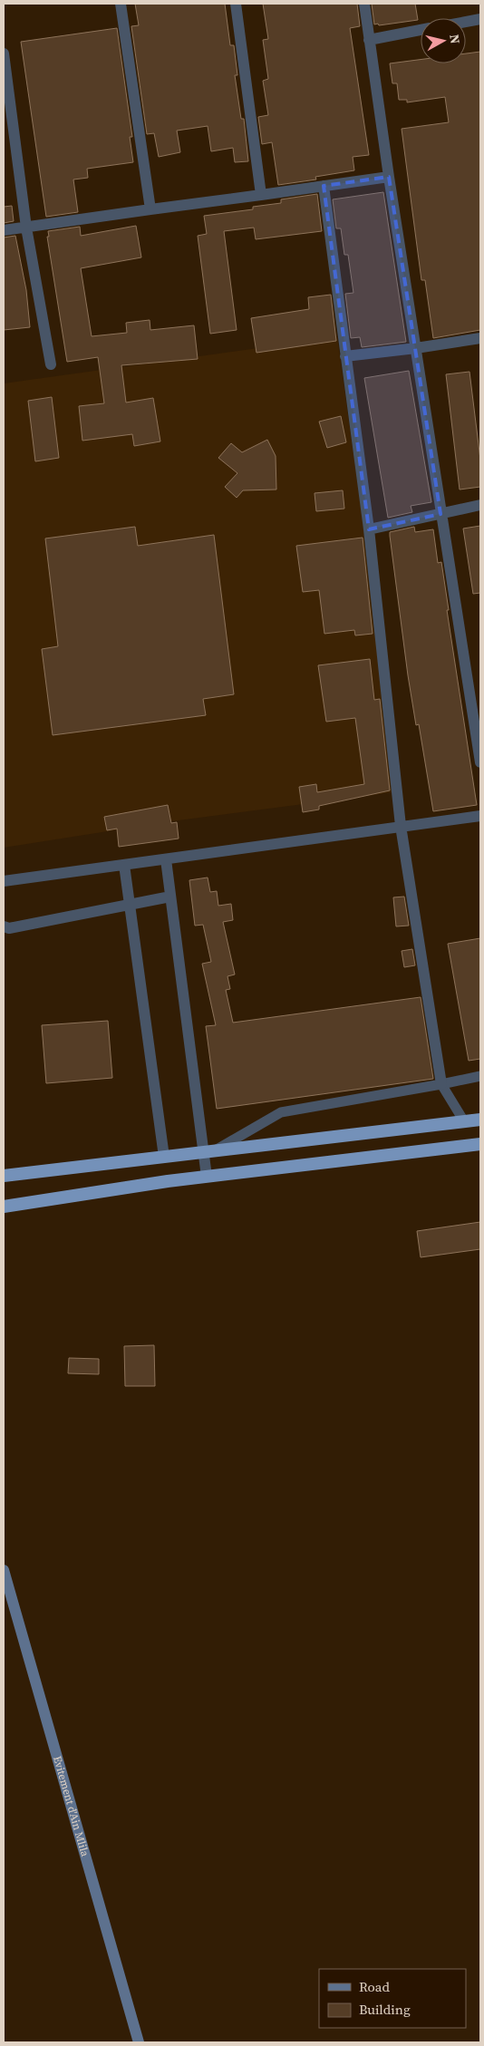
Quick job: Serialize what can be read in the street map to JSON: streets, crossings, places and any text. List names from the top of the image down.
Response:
{
  "streets": {
    "main road": ["Evitement d'Ain Mlila"]
  },
  "legend": ["Road", "Building"],
  "north": "right"
}
